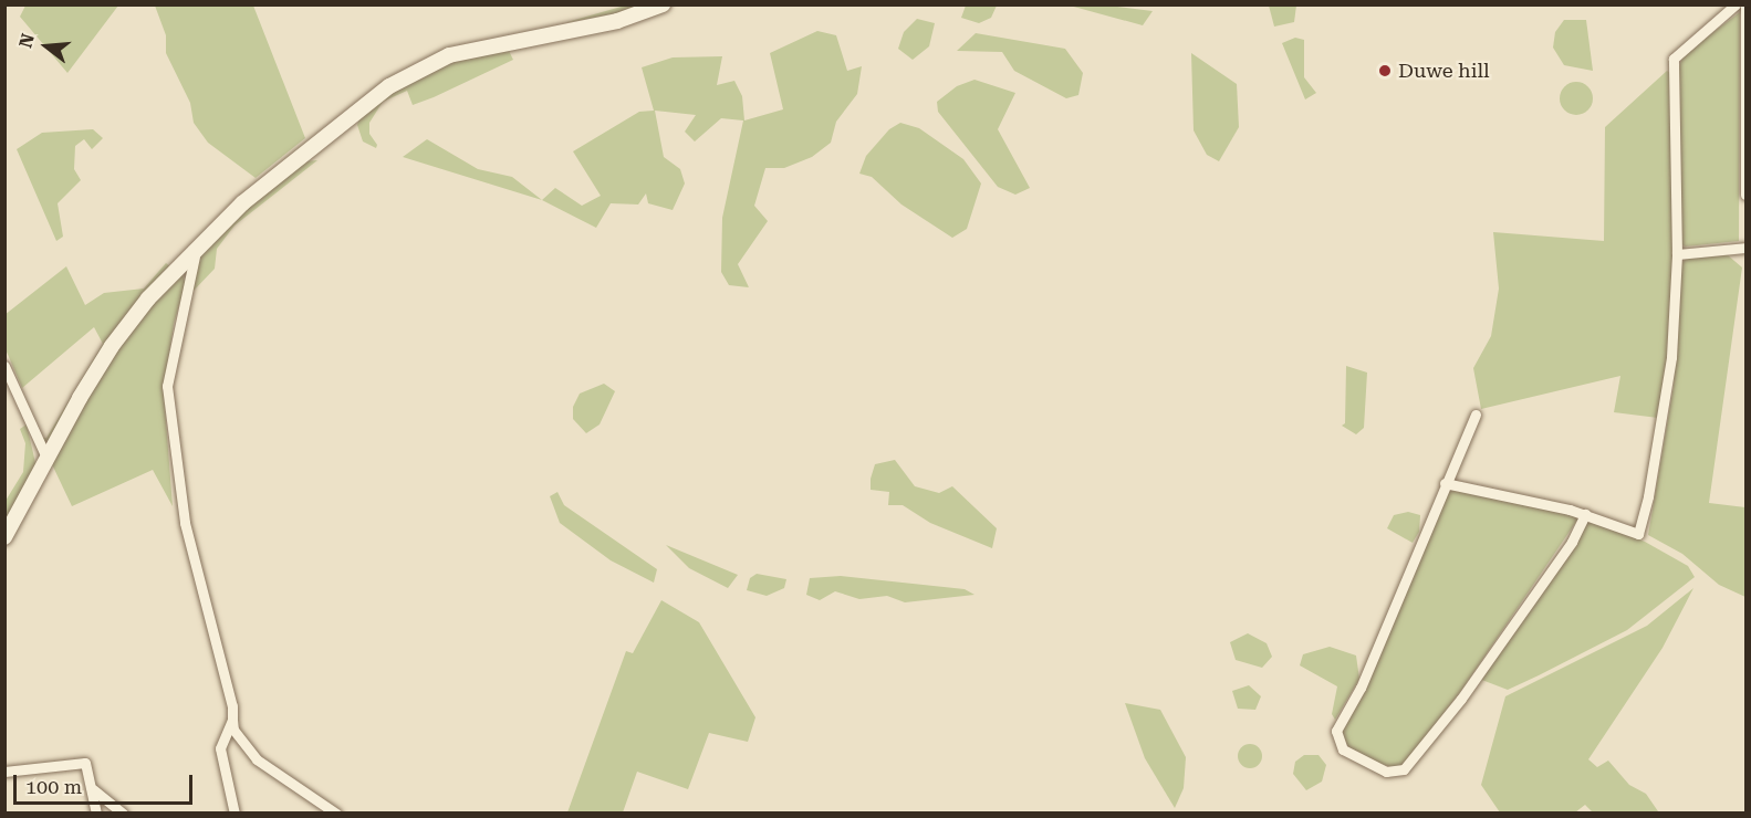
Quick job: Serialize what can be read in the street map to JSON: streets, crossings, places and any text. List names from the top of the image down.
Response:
{
  "places": ["Duwe hill"],
  "scale_bar": "100 m",
  "north": "left"
}
